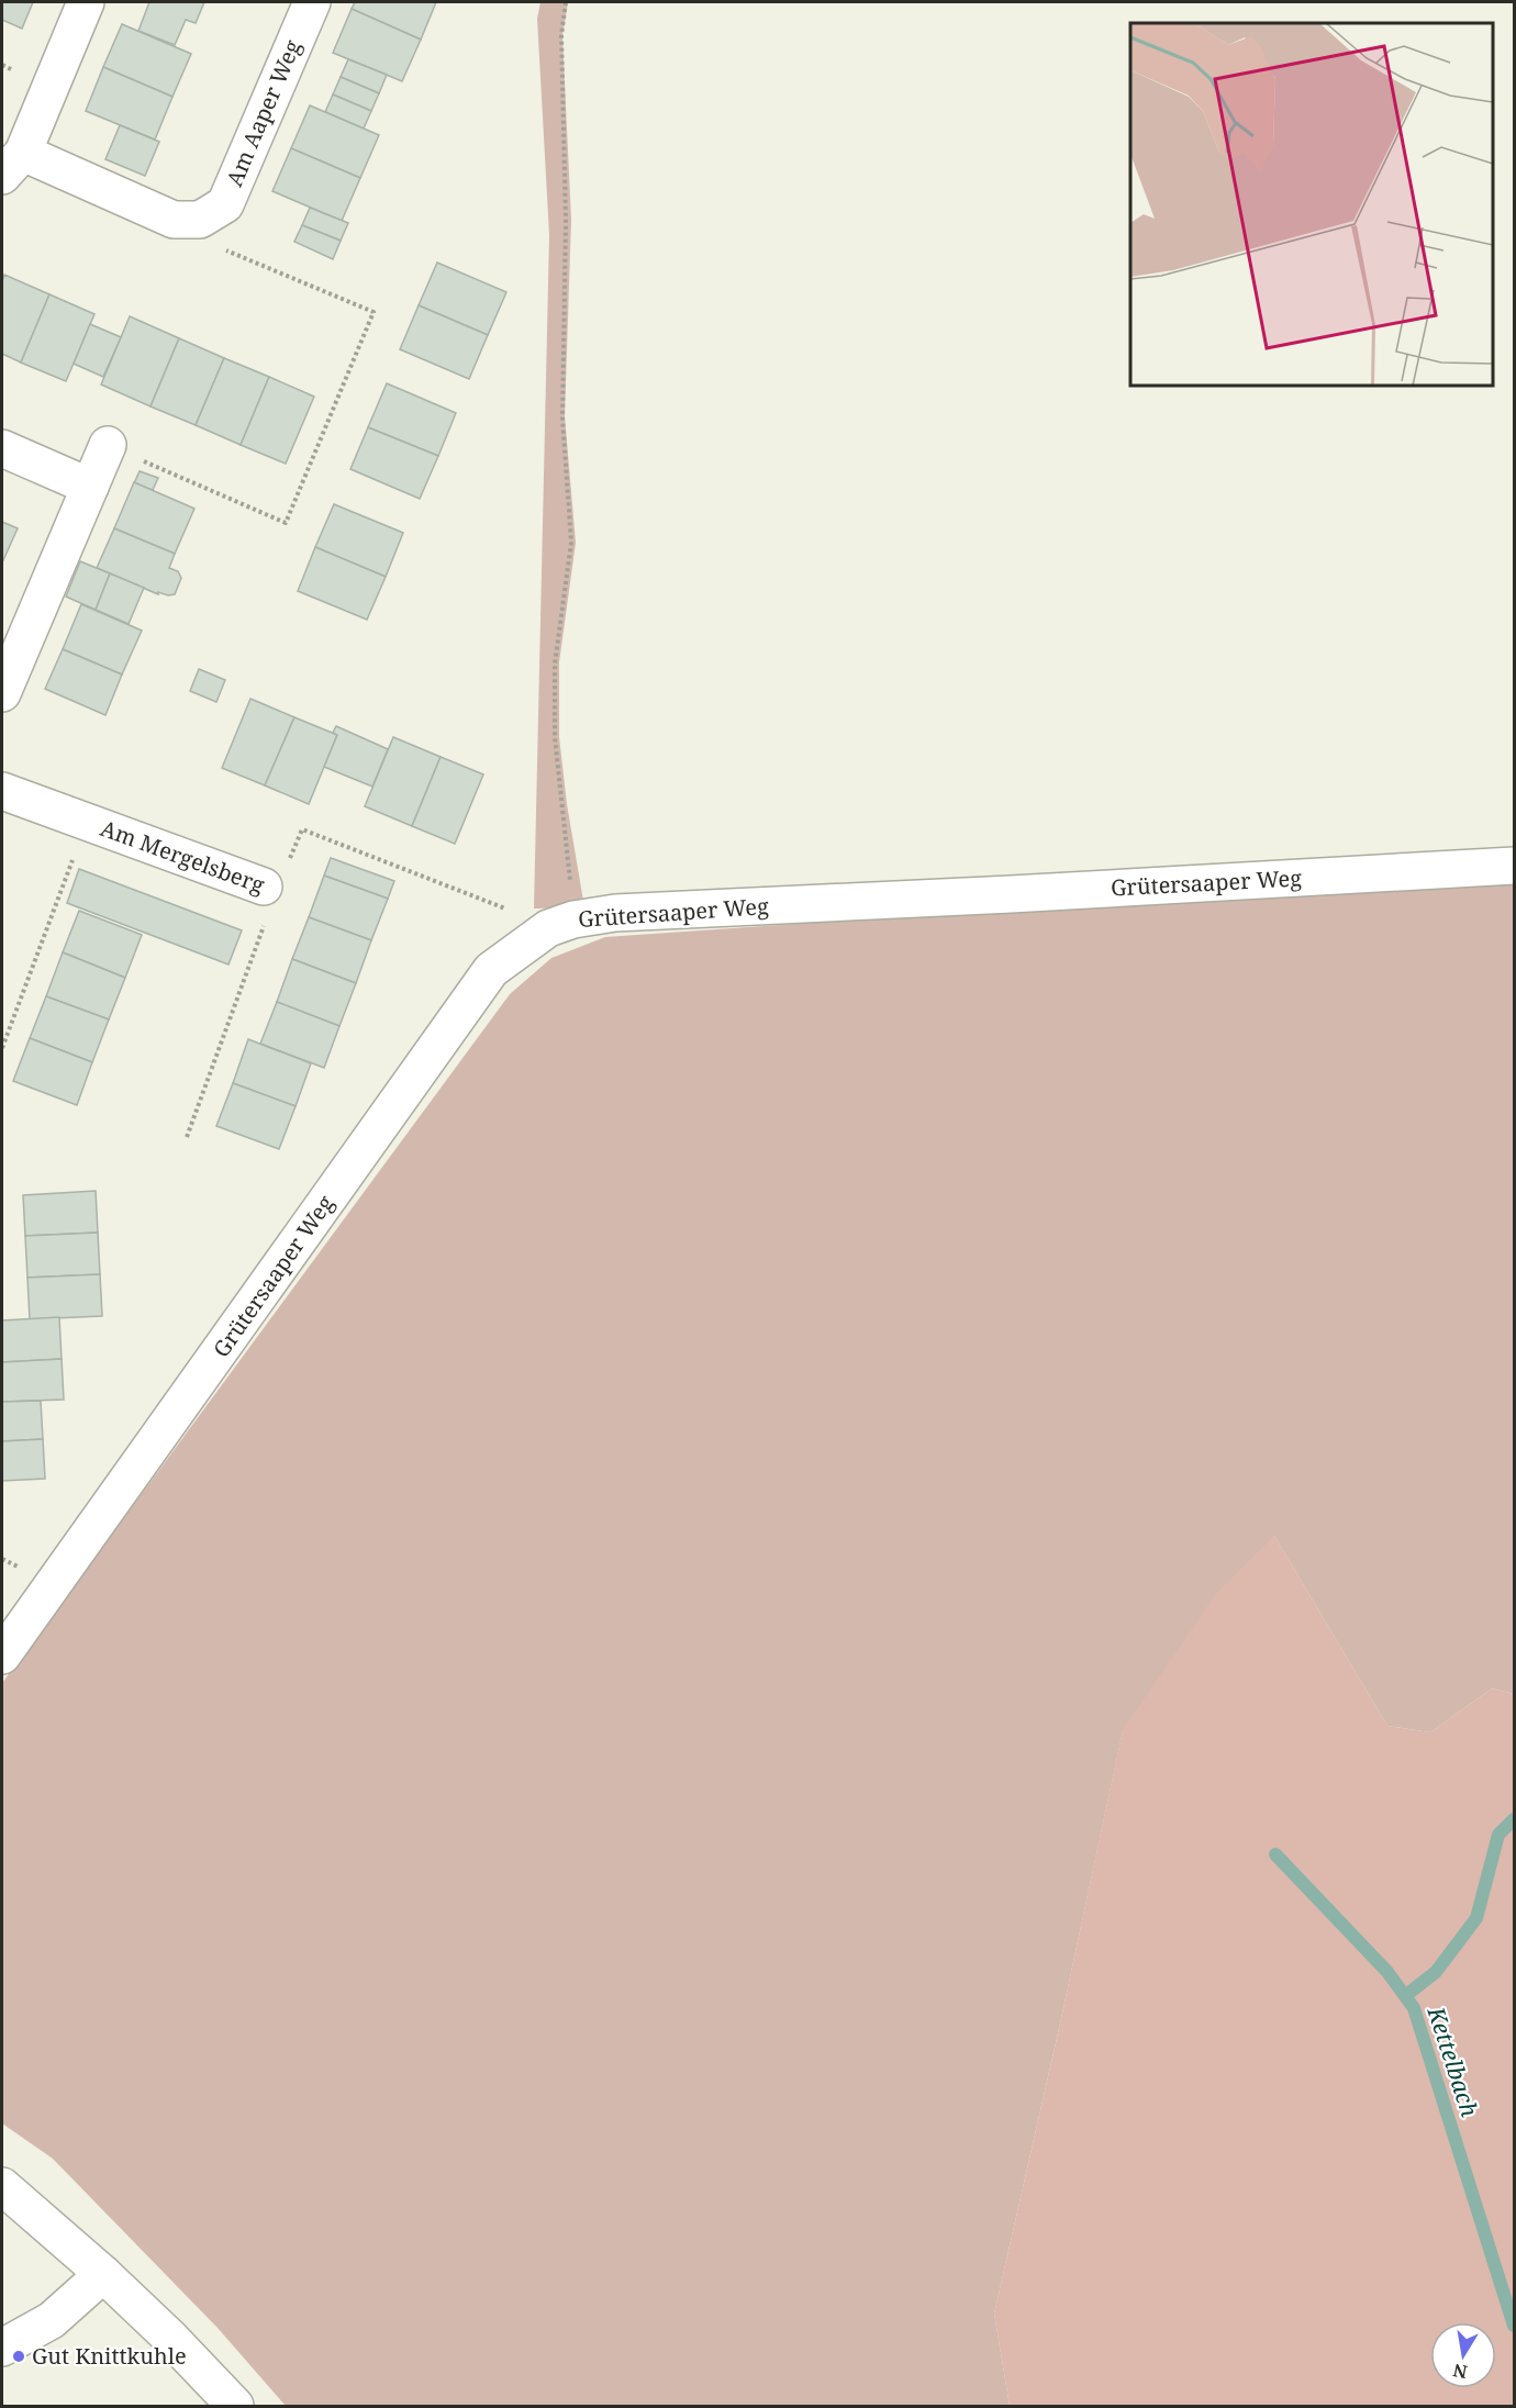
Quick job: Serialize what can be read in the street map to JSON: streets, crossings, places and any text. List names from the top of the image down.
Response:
{
  "streets": {
    "street": ["Am Aaper Weg", "Am Mergelsberg", "Grütersaaper Weg"]
  },
  "water": ["Kettelbach"],
  "places": ["Gut Knittkuhle"],
  "north": "bottom"
}
